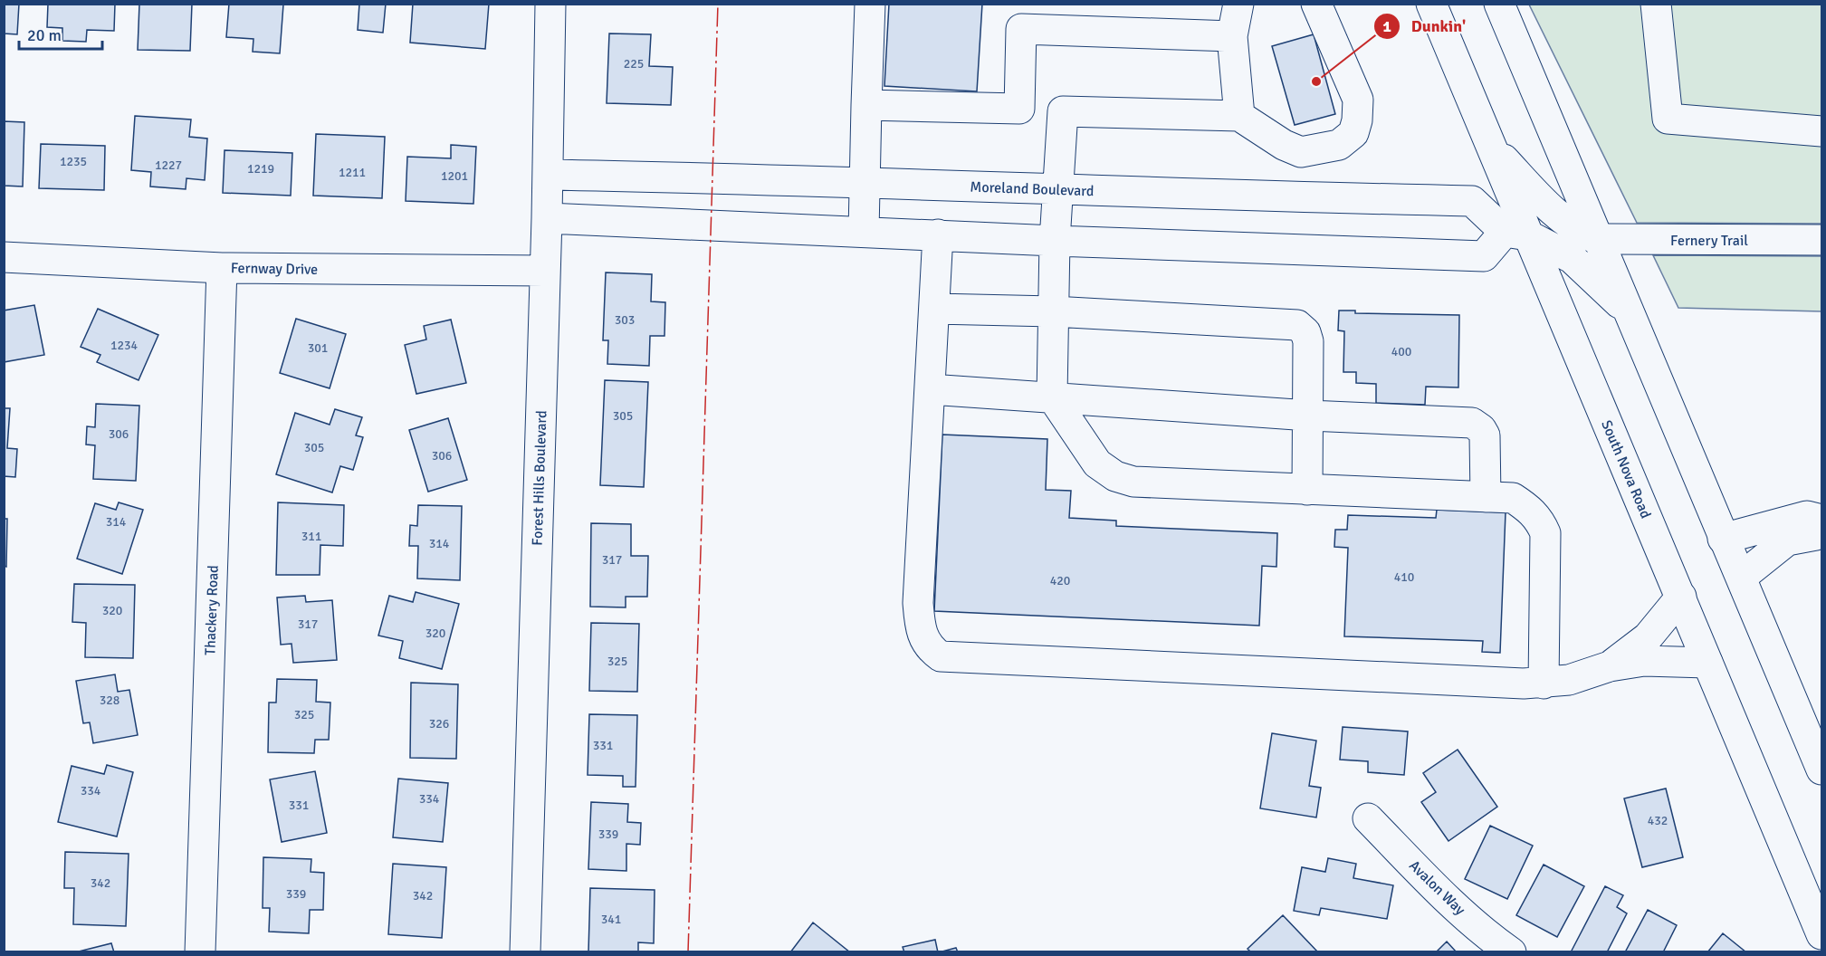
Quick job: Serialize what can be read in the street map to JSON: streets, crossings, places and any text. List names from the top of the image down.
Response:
{
  "streets": {
    "street": [
      "Moreland Boulevard",
      "Fernery Trail",
      "Fernway Drive",
      "South Nova Road",
      "Forest Hills Boulevard",
      "Thackery Road",
      "Avalon Way"
    ]
  },
  "crossings": [
    ["Moreland Boulevard", "South Nova Road"],
    ["Moreland Boulevard", "Forest Hills Boulevard"],
    ["Fernway Drive", "Forest Hills Boulevard"],
    ["Fernway Drive", "Thackery Road"]
  ],
  "places": ["Dunkin'"],
  "house_numbers": [
    "225",
    "1235",
    "1227",
    "1219",
    "1211",
    "1201",
    "303",
    "1234",
    "301",
    "400",
    "305",
    "306",
    "305",
    "306",
    "314",
    "311",
    "314",
    "317",
    "410",
    "420",
    "320",
    "317",
    "320",
    "325",
    "328",
    "325",
    "326",
    "331",
    "334",
    "334",
    "331",
    "432",
    "339",
    "342",
    "339",
    "342",
    "341"
  ],
  "scale_bar": "20 m"
}
